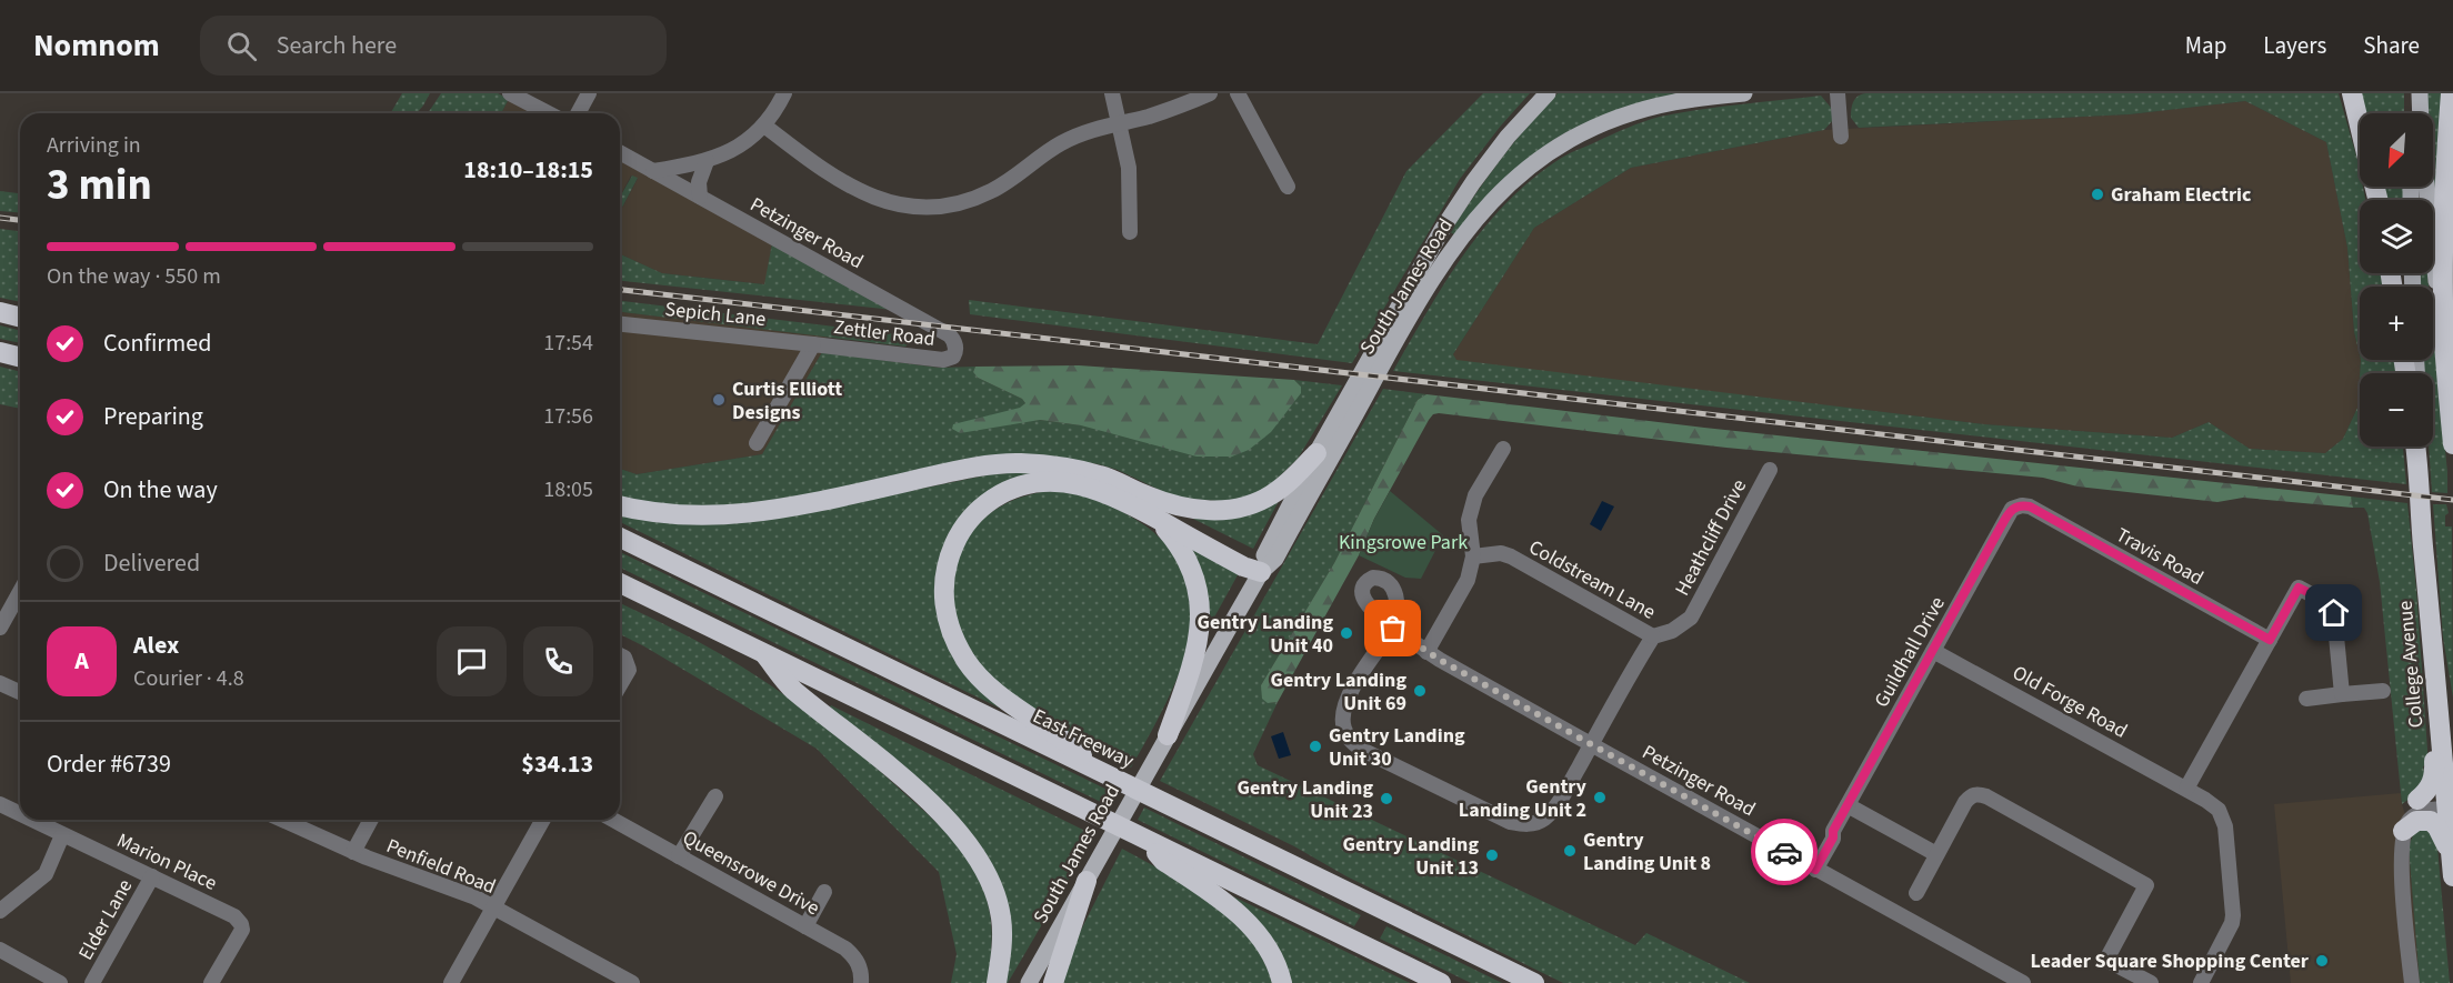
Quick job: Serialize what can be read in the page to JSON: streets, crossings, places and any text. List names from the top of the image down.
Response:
{
  "streets": {
    "highway": ["College Avenue", "East Freeway"],
    "main road": ["South James Road"],
    "street": [
      "Petzinger Road",
      "Sepich Lane",
      "Zettler Road",
      "Heathcliff Drive",
      "Travis Road",
      "Coldstream Lane",
      "Guildhall Drive",
      "Old Forge Road",
      "Marion Place",
      "Penfield Road",
      "Queensrowe Drive",
      "Elder Lane"
    ]
  },
  "crossings": [
    ["Petzinger Road", "Zettler Road"],
    ["Petzinger Road", "Guildhall Drive"],
    ["Sepich Lane", "Zettler Road"],
    ["Heathcliff Drive", "Coldstream Lane"],
    ["Travis Road", "Guildhall Drive"],
    ["Guildhall Drive", "Old Forge Road"],
    ["Marion Place", "Elder Lane"]
  ],
  "parks": ["Kingsrowe Park"],
  "places": [
    "Graham Electric",
    "Curtis Elliott Designs",
    "Gentry Landing Unit 40",
    "Gentry Landing Unit 69",
    "Gentry Landing Unit 30",
    "Gentry Landing Unit 2",
    "Gentry Landing Unit 23",
    "Gentry Landing Unit 8",
    "Gentry Landing Unit 13",
    "Leader Square Shopping Center"
  ],
  "north": "bottom left",
  "page": {
    "header": "Nomnom",
    "search": "Search here",
    "nav": ["Map", "Layers", "Share"],
    "map_buttons": ["+", "−"],
    "heading": ["3 min", "Arriving in", "18:10–18:15"],
    "panel": [
      "Alex",
      "Courier · 4.8",
      "Order #6739",
      "$34.13"
    ],
    "bar": "On the way · 550 m",
    "list": [
      ["Confirmed", "17:54"],
      ["Preparing", "17:56"],
      ["On the way", "18:05"],
      "Delivered"
    ],
    "round": "A"
  }
}
